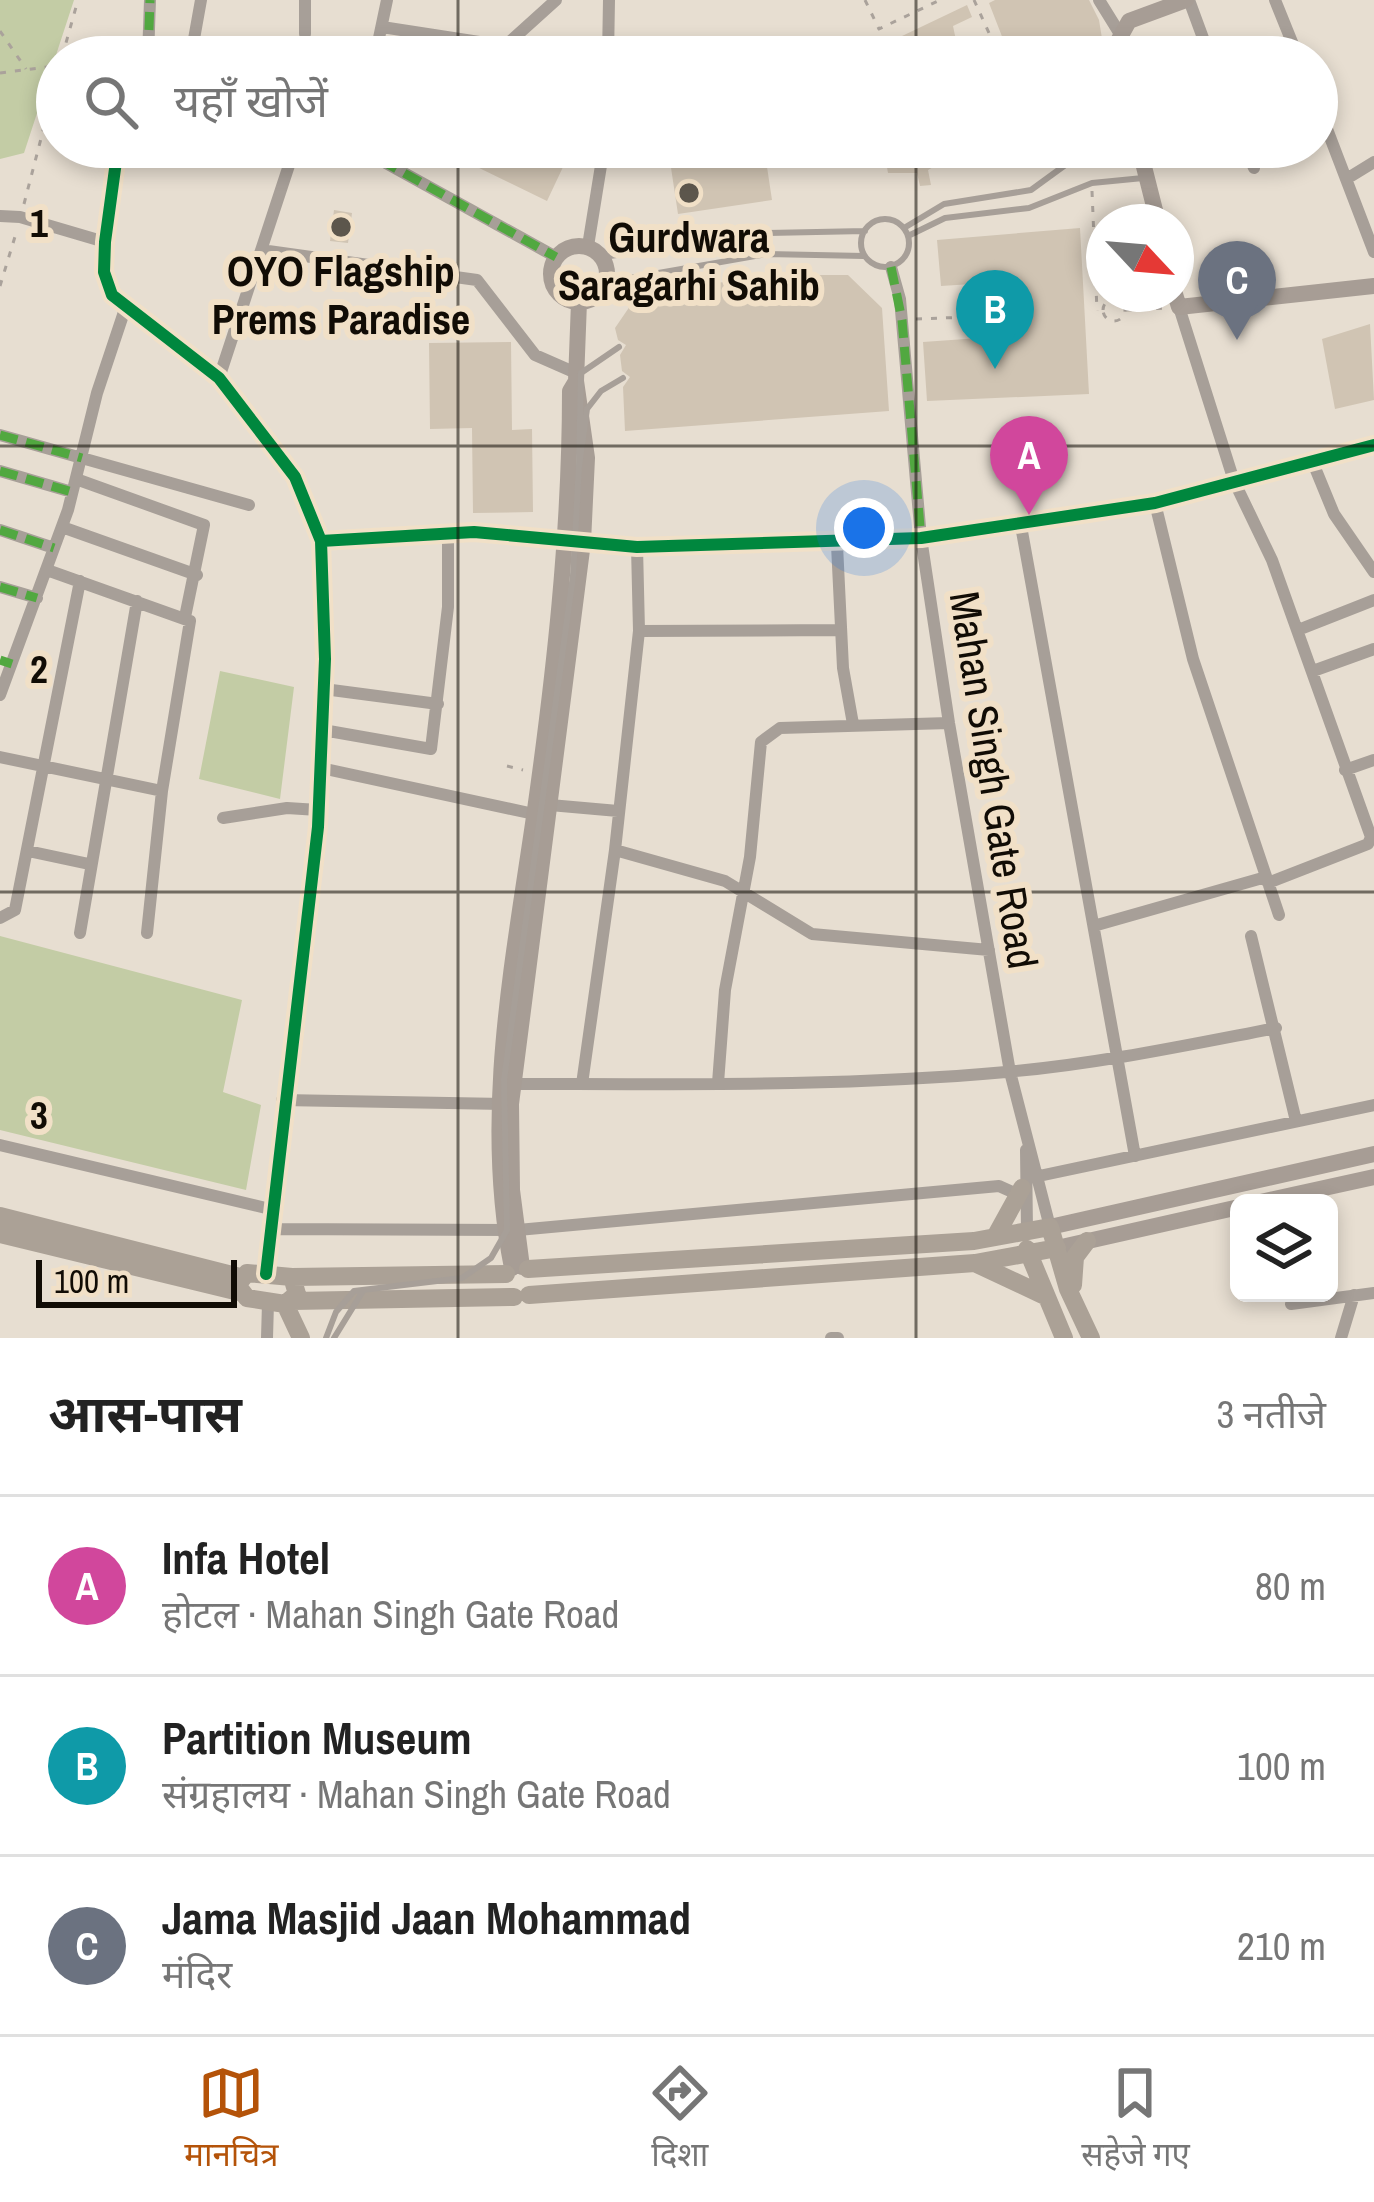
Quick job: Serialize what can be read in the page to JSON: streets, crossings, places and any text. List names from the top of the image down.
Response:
{
  "streets": {
    "street": ["Mahan Singh Gate Road"]
  },
  "places": ["Gurdwara Saragarhi Sahib", "OYO Flagship Prems Paradise"],
  "scale_bar": "100 m",
  "north": "bottom right",
  "page": {
    "search": "यहाँ खोजें",
    "pins": ["C", "B", "A"],
    "scale": "100 m",
    "heading": ["आस-पास", "3 नतीजे"],
    "list": [
      {
        "mark": "A",
        "name": "Infa Hotel",
        "note": "होटल · Mahan Singh Gate Road",
        "value": "80 m"
      },
      {
        "mark": "B",
        "name": "Partition Museum",
        "note": "संग्रहालय · Mahan Singh Gate Road",
        "value": "100 m"
      },
      {
        "mark": "C",
        "name": "Jama Masjid Jaan Mohammad",
        "note": "मंदिर",
        "value": "210 m"
      }
    ],
    "nav": ["मानचित्र", "दिशा", "सहेजे गए"]
  },
  "grid": {
    "rows": ["1", "2", "3"]
  }
}
